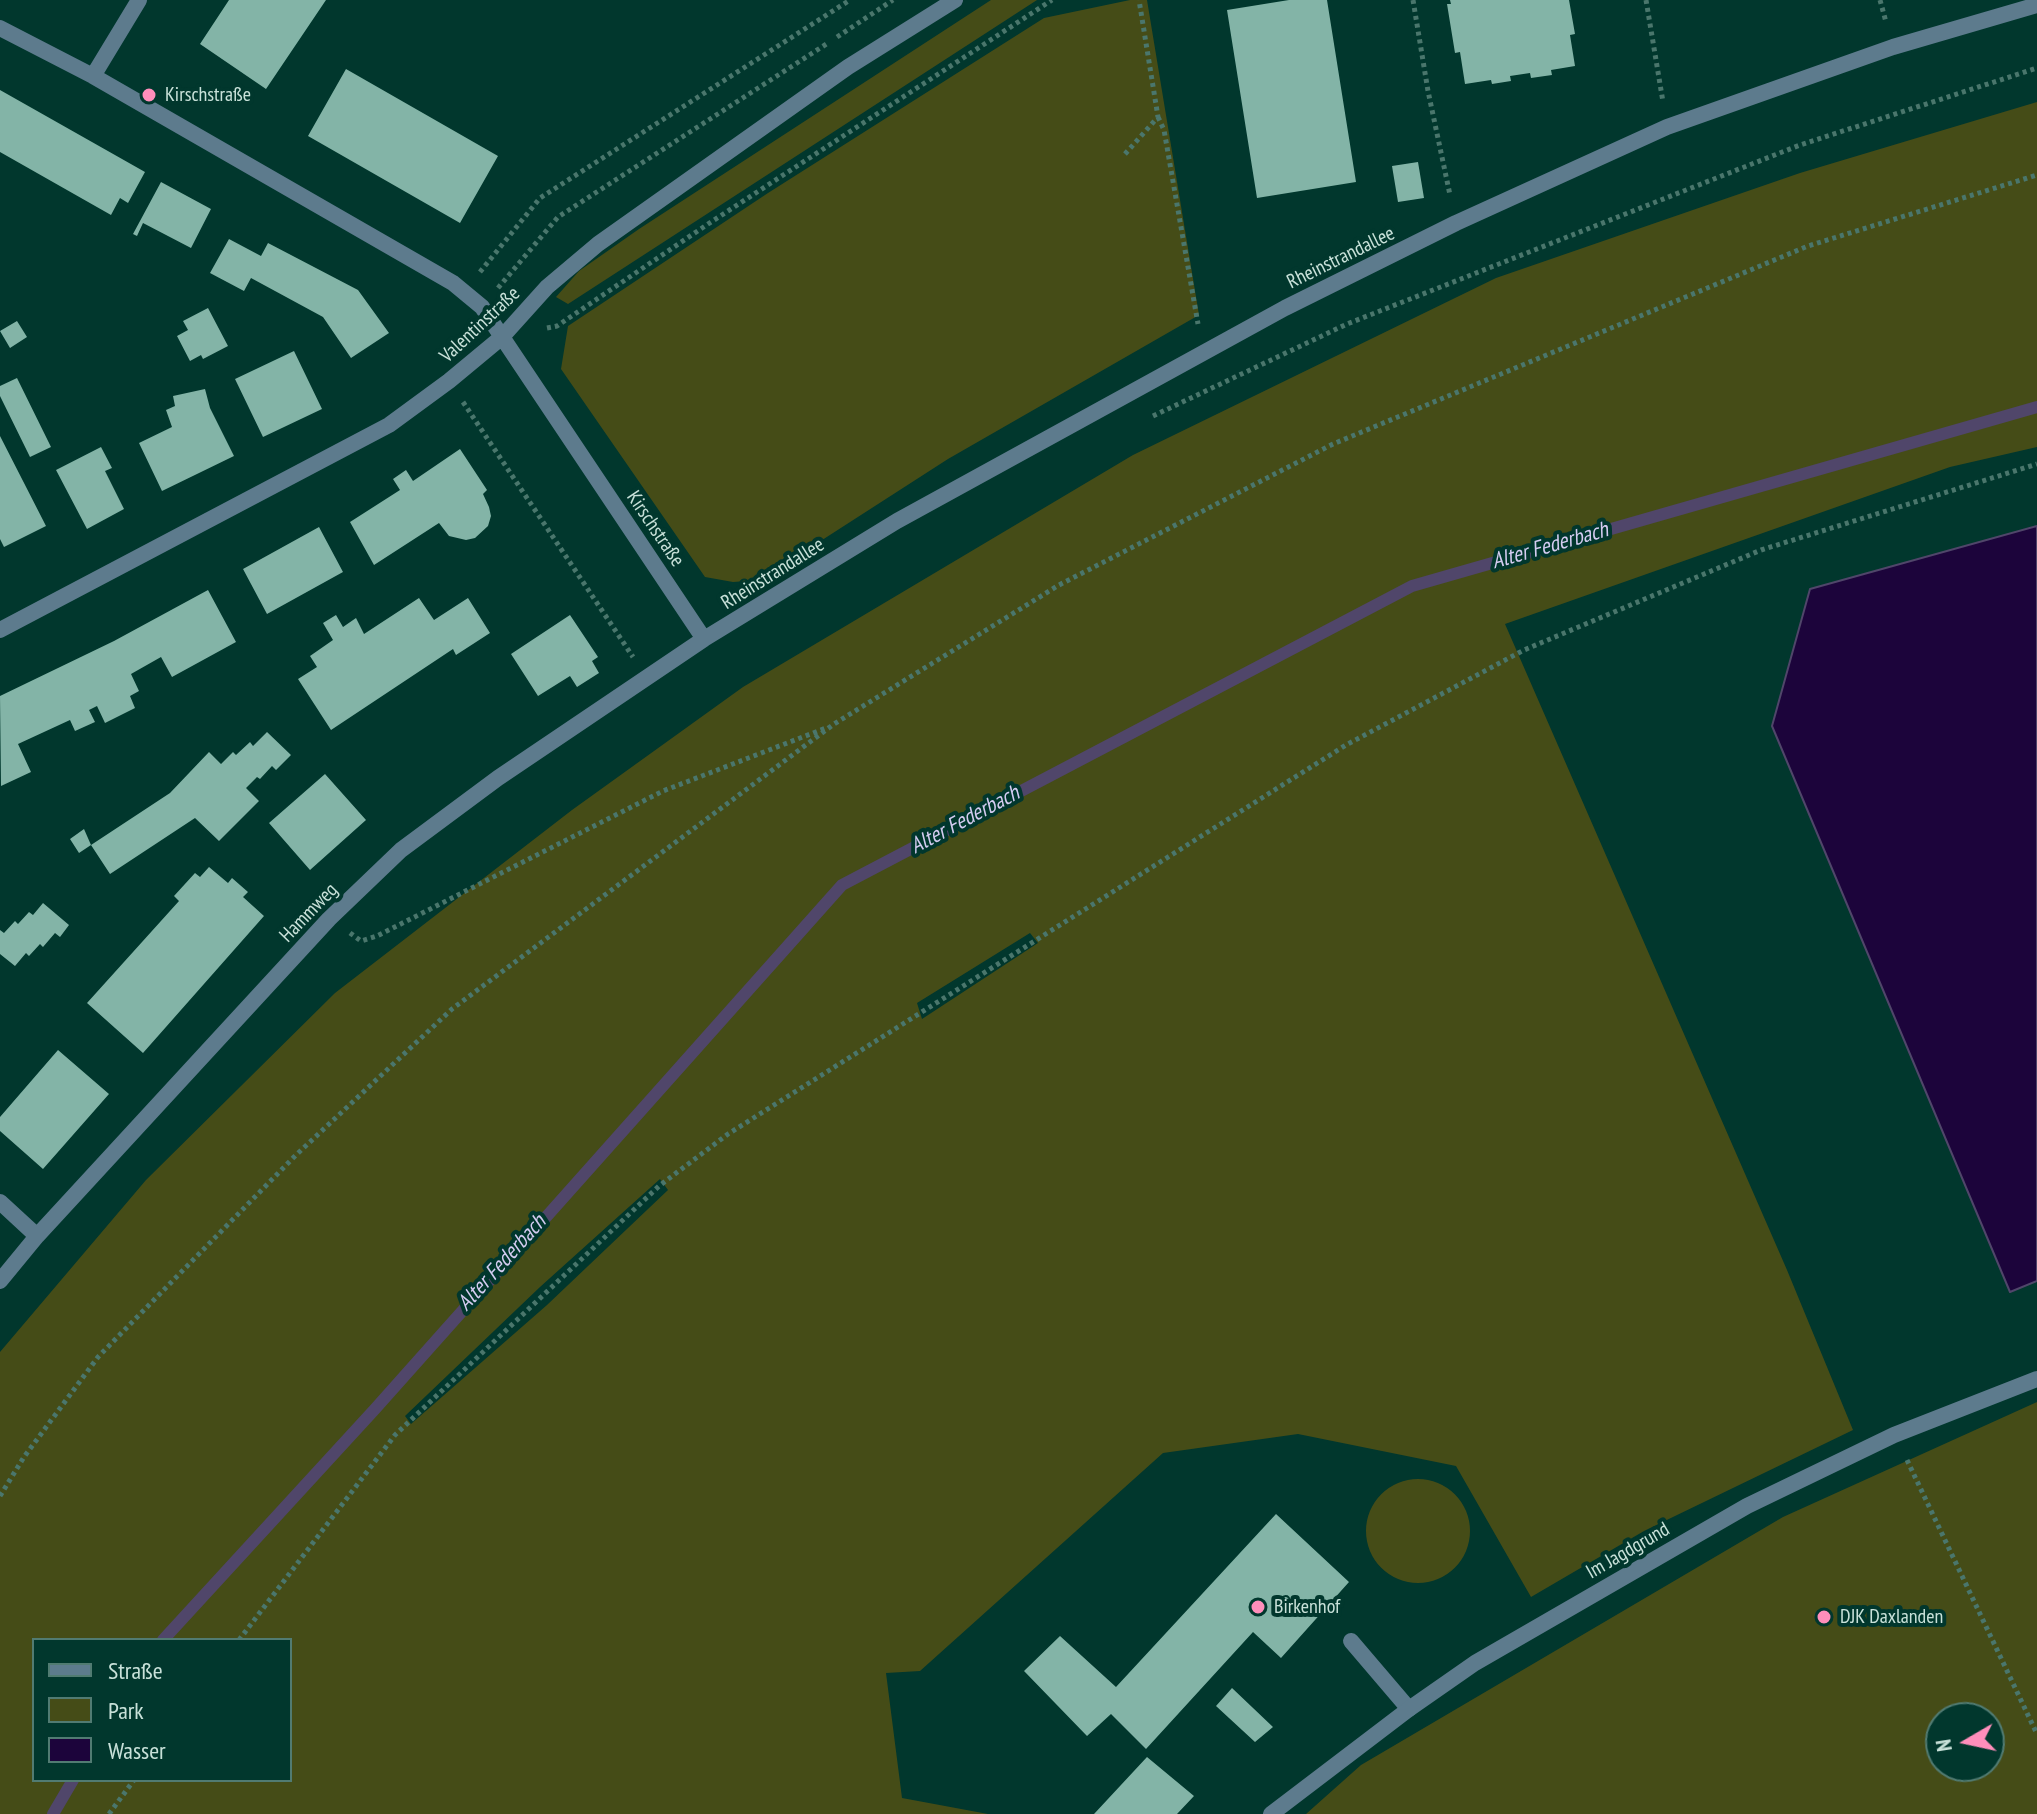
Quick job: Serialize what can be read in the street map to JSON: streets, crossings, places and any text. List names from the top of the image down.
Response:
{
  "streets": {
    "street": [
      "Rheinstrandallee",
      "Valentinstraße",
      "Kirschstraße",
      "Hammweg",
      "Im Jagdgrund"
    ]
  },
  "crossings": [
    ["Rheinstrandallee", "Kirschstraße"],
    ["Rheinstrandallee", "Hammweg"],
    ["Valentinstraße", "Kirschstraße"],
    ["Kirschstraße", "Hammweg"]
  ],
  "water": ["Alter Federbach"],
  "places": ["Kirschstraße", "Birkenhof", "DJK Daxlanden"],
  "legend": ["Straße", "Park", "Wasser"],
  "north": "left"
}
